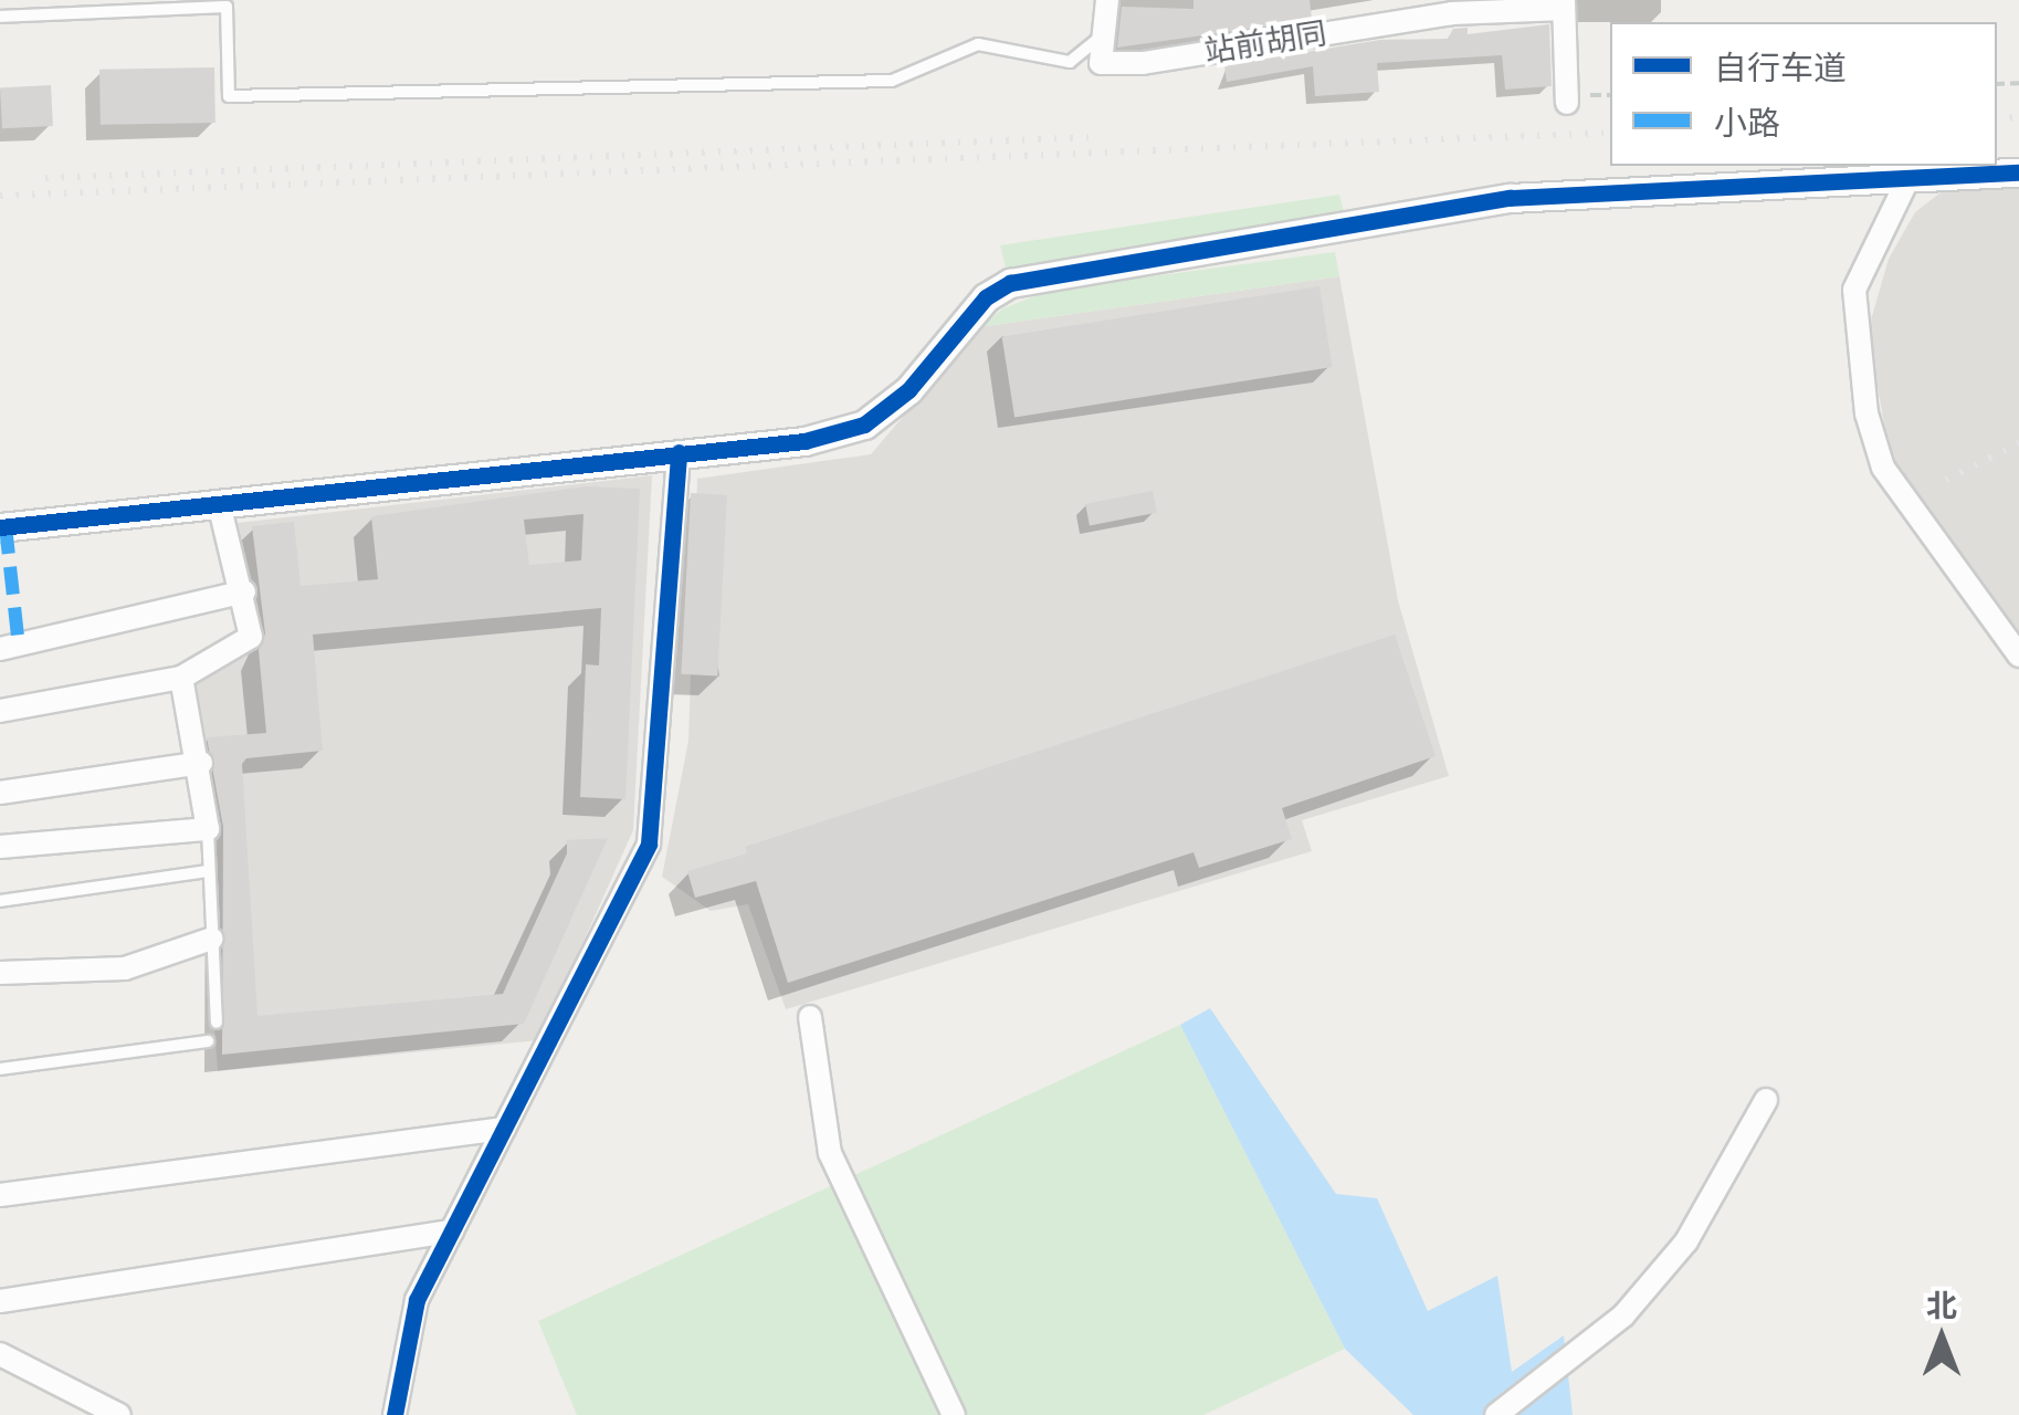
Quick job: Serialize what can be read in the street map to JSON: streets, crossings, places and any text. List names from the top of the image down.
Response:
{
  "streets": {
    "street": ["站前胡同"]
  },
  "legend": ["自行车道", "小路"],
  "north": "top"
}
